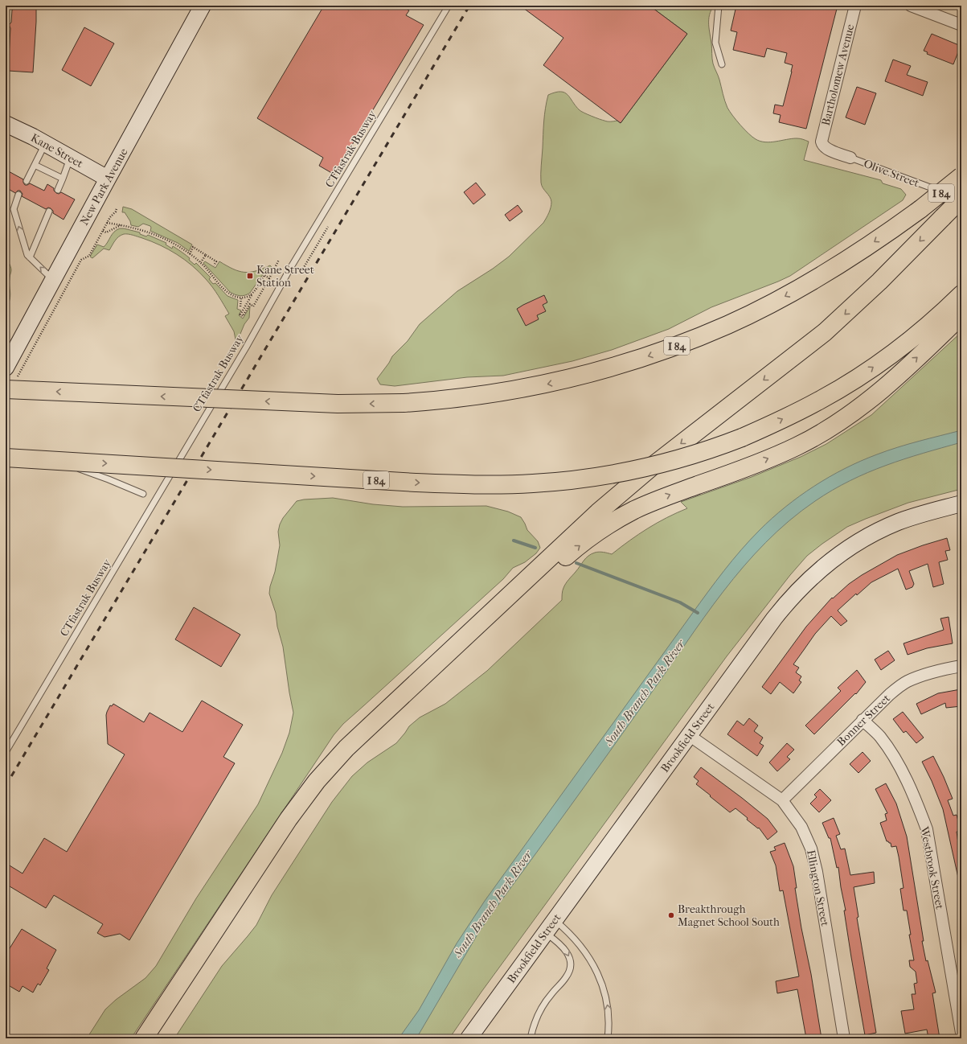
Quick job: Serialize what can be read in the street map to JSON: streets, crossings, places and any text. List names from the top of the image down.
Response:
{
  "streets": {
    "highway": ["I 84"],
    "street": [
      "Bartholomew Avenue",
      "Kane Street",
      "Olive Street",
      "New Park Avenue",
      "Bonner Street",
      "Brookfield Street",
      "Westbrook Street",
      "Ellington Street"
    ],
    "lane": ["CTfastrak Busway"]
  },
  "crossings": [
    ["Bartholomew Avenue", "Olive Street"],
    ["Kane Street", "New Park Avenue"],
    ["Bonner Street", "Westbrook Street"],
    ["Bonner Street", "Ellington Street"],
    ["Brookfield Street", "Ellington Street"]
  ],
  "water": ["South Branch Park River"],
  "places": {
    "transit": ["Kane Street Station"],
    "other": ["Breakthrough Magnet School South"]
  }
}
